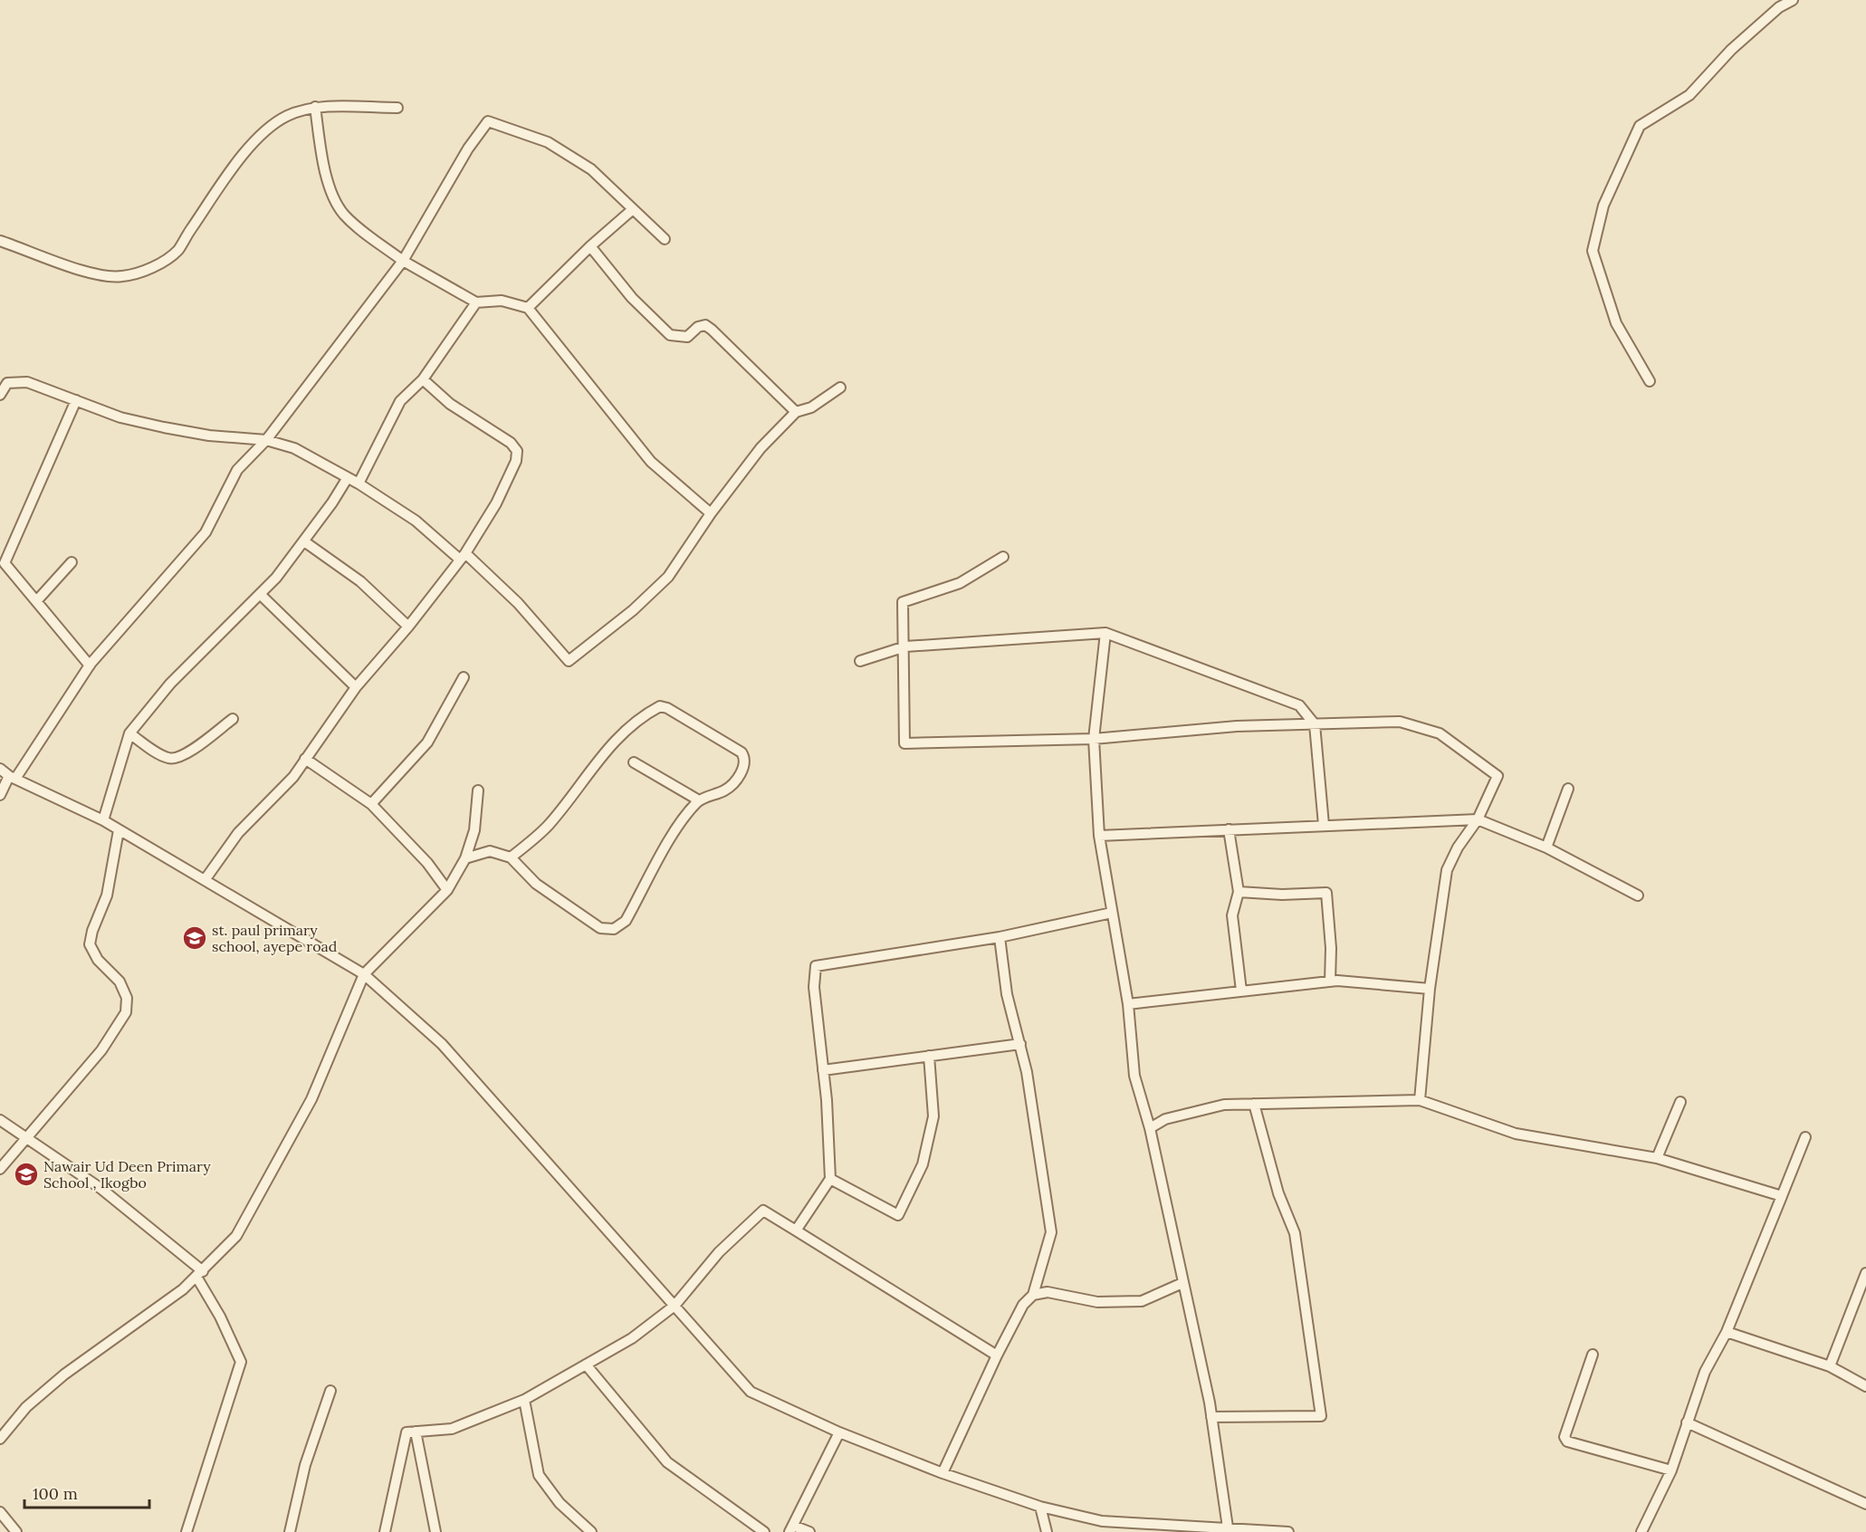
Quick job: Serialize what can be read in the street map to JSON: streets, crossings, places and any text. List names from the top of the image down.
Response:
{
  "places": {
    "school or university": ["st. paul primary school, ayepe road", "Nawair Ud Deen Primary School , Ikogbo"]
  },
  "scale_bar": "100 m"
}
